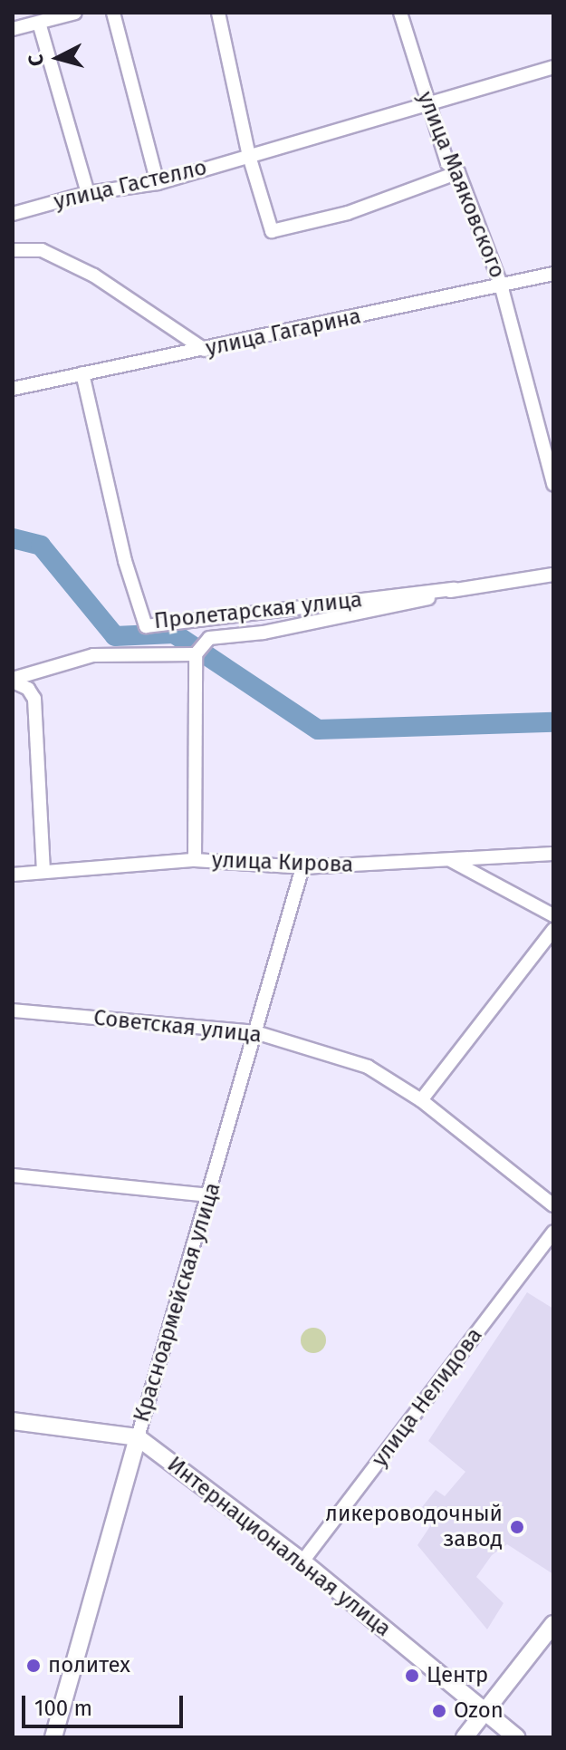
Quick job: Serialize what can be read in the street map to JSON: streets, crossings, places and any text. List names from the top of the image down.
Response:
{
  "streets": {
    "main road": ["Красноармейская улица", "Интернациональная улица"],
    "street": [
      "улица Гастелло",
      "улица Маяковского",
      "улица Гагарина",
      "Пролетарская улица",
      "улица Кирова",
      "Советская улица",
      "улица Нелидова"
    ]
  },
  "crossings": [
    ["улица Гастелло", "улица Маяковского"],
    ["улица Маяковского", "улица Гагарина"],
    ["улица Гагарина", "Пролетарская улица"],
    ["улица Кирова", "Красноармейская улица"],
    ["Советская улица", "Красноармейская улица"],
    ["Красноармейская улица", "Интернациональная улица"],
    ["улица Нелидова", "Интернациональная улица"]
  ],
  "places": [
    "ликероводочный завод",
    "политех",
    "Центр",
    "Ozon"
  ],
  "scale_bar": "100 m",
  "north": "left"
}
